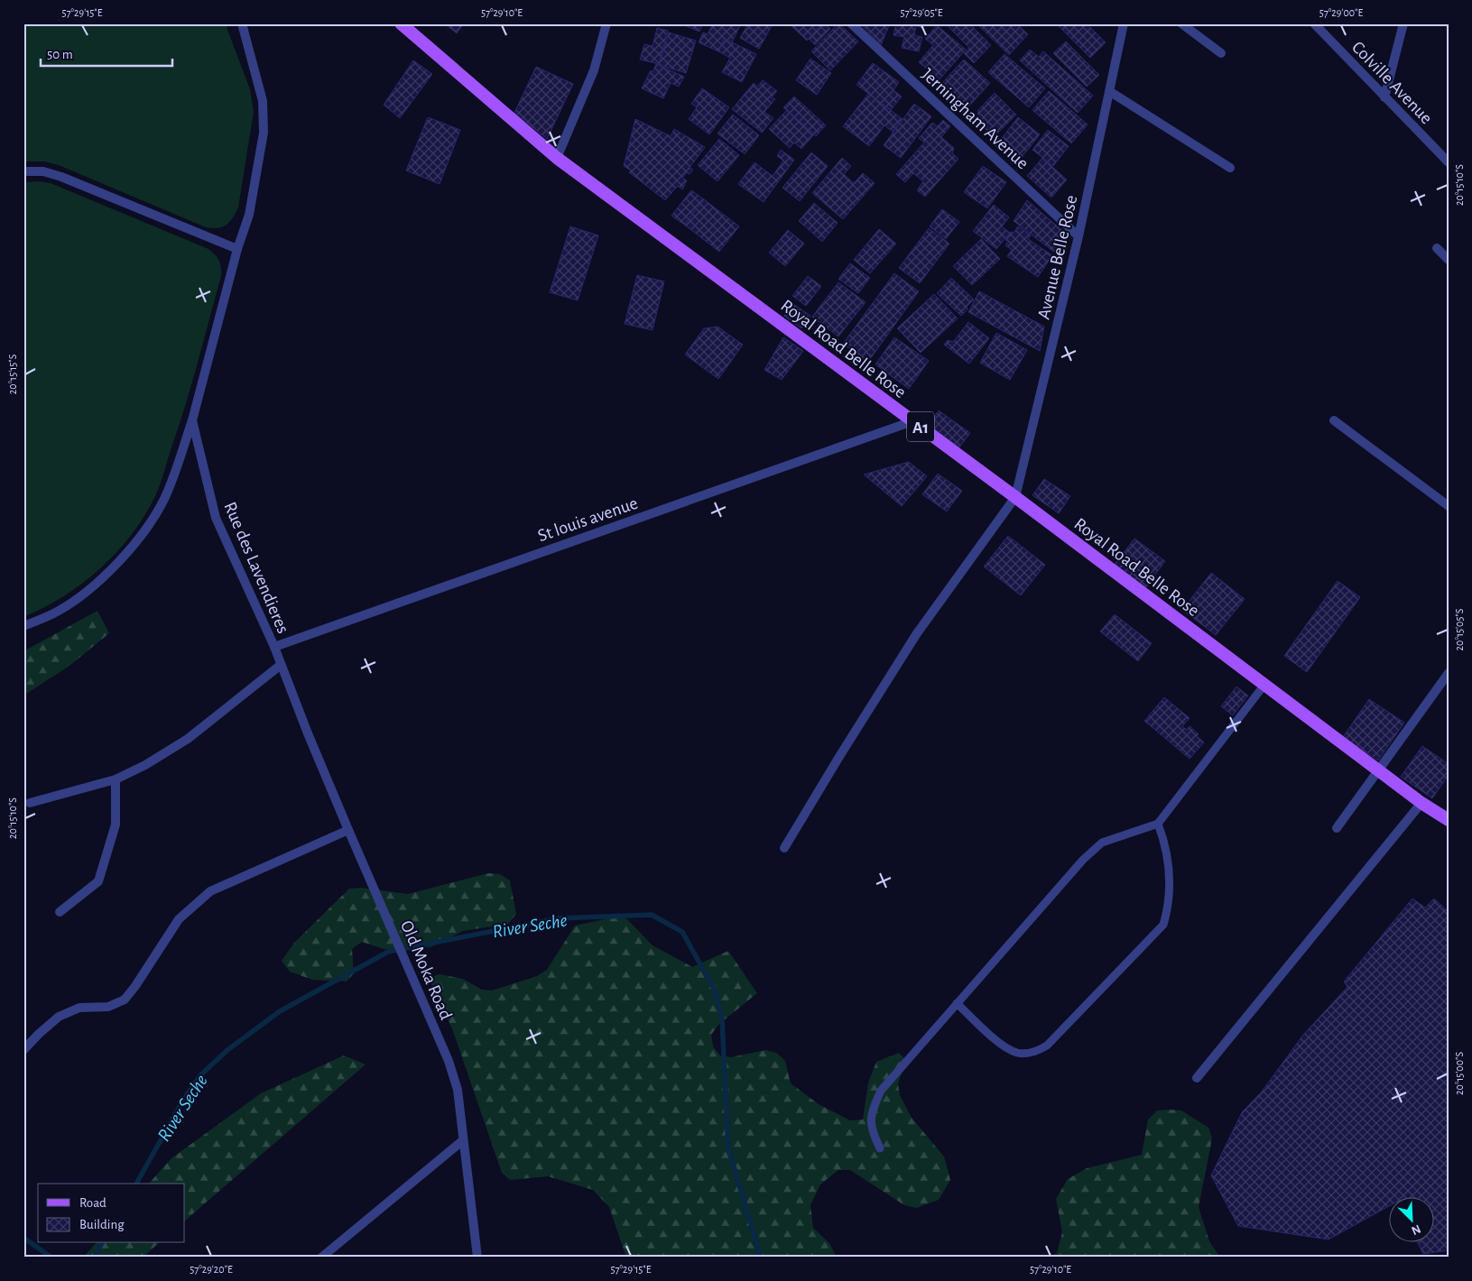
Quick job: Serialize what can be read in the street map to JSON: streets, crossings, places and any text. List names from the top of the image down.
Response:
{
  "streets": {
    "main road": ["Royal Road Belle Rose", "A1"],
    "street": [
      "Colville Avenue",
      "Jerningham Avenue",
      "Avenue Belle Rose",
      "St louis avenue",
      "Rue des Lavendieres",
      "Old Moka Road"
    ]
  },
  "crossings": [
    ["Jerningham Avenue", "Avenue Belle Rose"],
    ["Avenue Belle Rose", "Royal Road Belle Rose"],
    ["Royal Road Belle Rose", "St louis avenue"],
    ["St louis avenue", "Rue des Lavendieres"],
    ["St louis avenue", "Old Moka Road"],
    ["Rue des Lavendieres", "Old Moka Road"]
  ],
  "water": ["River Seche"],
  "legend": ["Road", "Building"],
  "scale_bar": "50 m",
  "north": "bottom right",
  "coordinates": [
    "57°29'15\"E",
    "57°29'10\"E",
    "57°29'05\"E",
    "57°29'00\"E",
    "20°15'10\"S",
    "20°15'15\"S",
    "20°15'05\"S",
    "20°15'00\"S",
    "57°29'20\"E"
  ]
}
